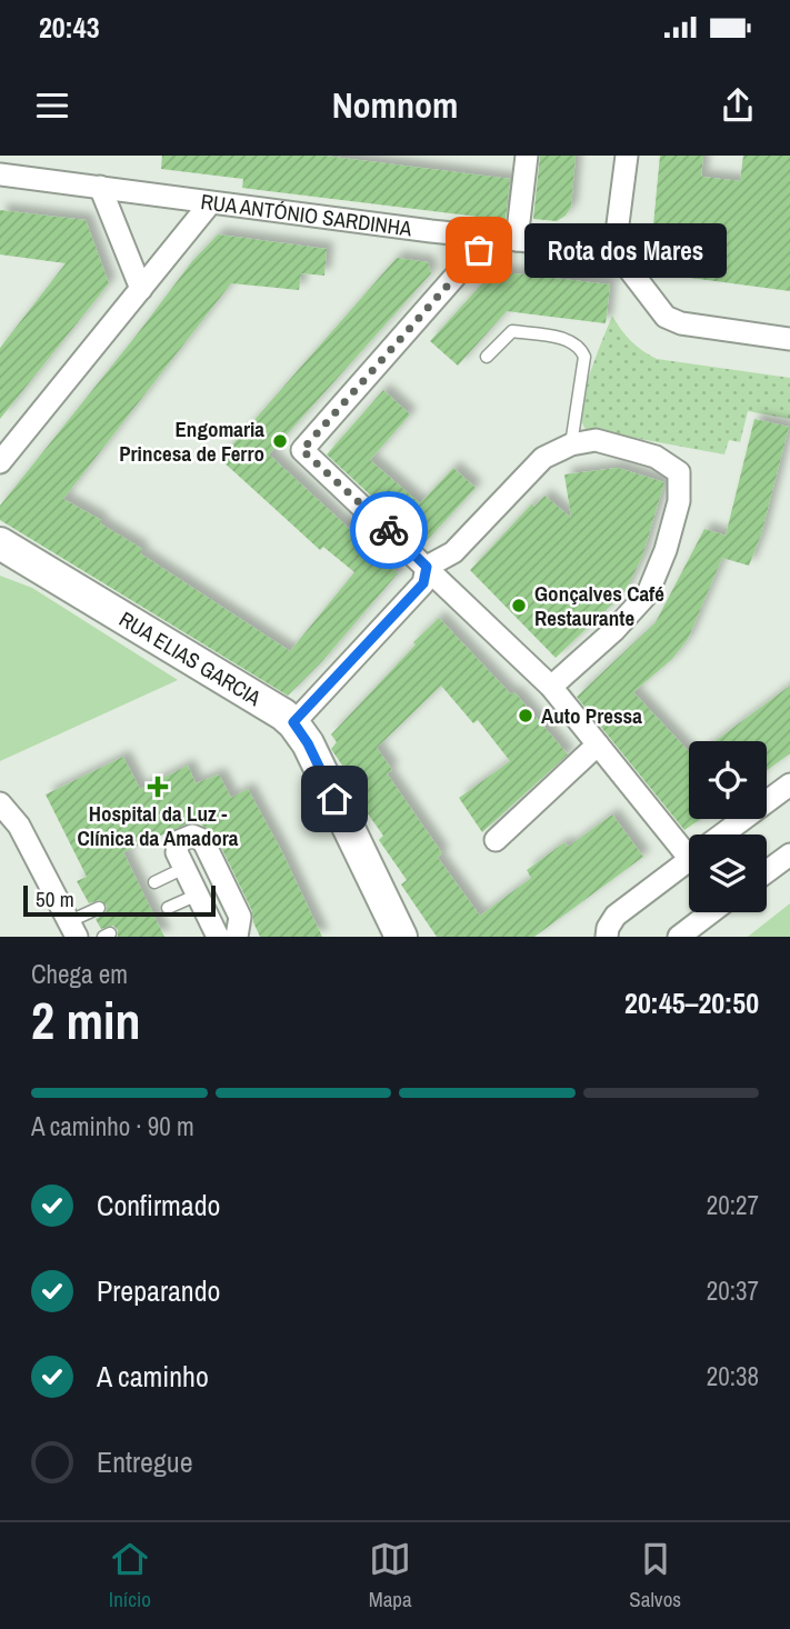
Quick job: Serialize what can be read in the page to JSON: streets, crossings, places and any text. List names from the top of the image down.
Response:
{
  "streets": {
    "street": ["RUA ANTÓNIO SARDINHA", "RUA ELIAS GARCIA"]
  },
  "places": {
    "other": [
      "Rota dos Mares",
      "Engomaria Princesa de Ferro",
      "Gonçalves Café Restaurante",
      "Auto Pressa"
    ],
    "health": ["Hospital da Luz - Clínica da Amadora"]
  },
  "scale_bar": "50 m",
  "page": {
    "status": "20:43",
    "header": "Nomnom",
    "bubble": "Rota dos Mares",
    "scale": "50 m",
    "heading": ["2 min", "Chega em", "20:45–20:50"],
    "bar": "A caminho · 90 m",
    "list": [
      ["Confirmado", "20:27"],
      ["Preparando", "20:37"],
      ["A caminho", "20:38"],
      "Entregue"
    ],
    "tabs": ["Início", "Mapa", "Salvos"]
  }
}
